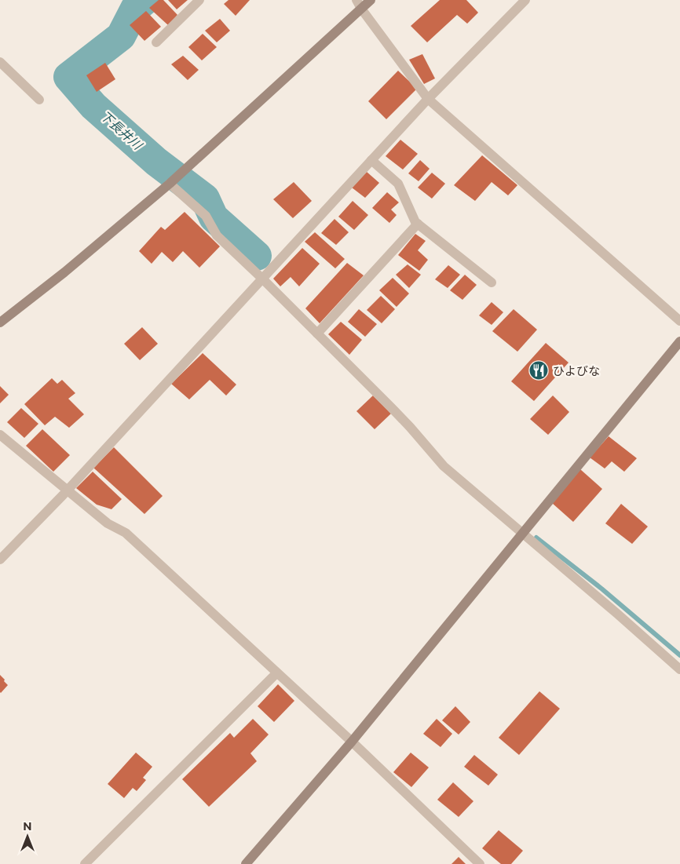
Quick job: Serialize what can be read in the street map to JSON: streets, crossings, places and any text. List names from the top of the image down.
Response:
{
  "water": ["下長井川"],
  "places": {
    "restaurant": ["ひよびな"]
  },
  "north": "top"
}
